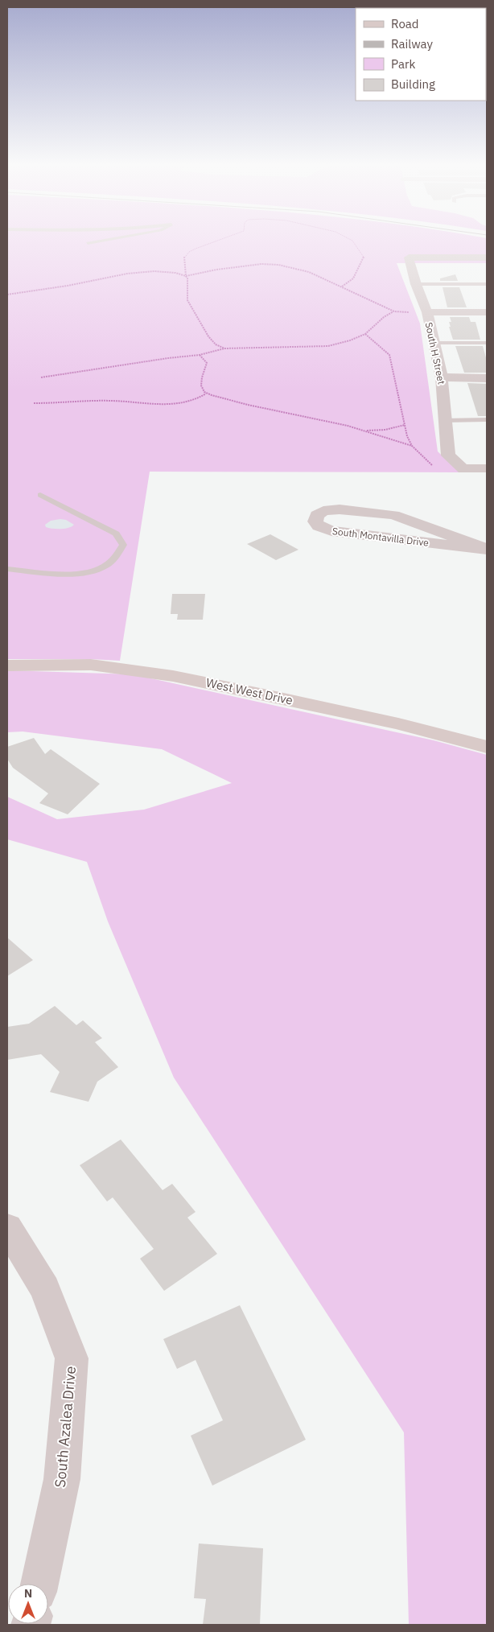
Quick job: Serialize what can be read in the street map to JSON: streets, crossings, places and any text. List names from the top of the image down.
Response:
{
  "streets": {
    "street": [
      "South H Street",
      "South Montavilla Drive",
      "West West Drive",
      "South Azalea Drive"
    ]
  },
  "legend": [
    "Road",
    "Railway",
    "Park",
    "Building"
  ],
  "north": "top"
}
